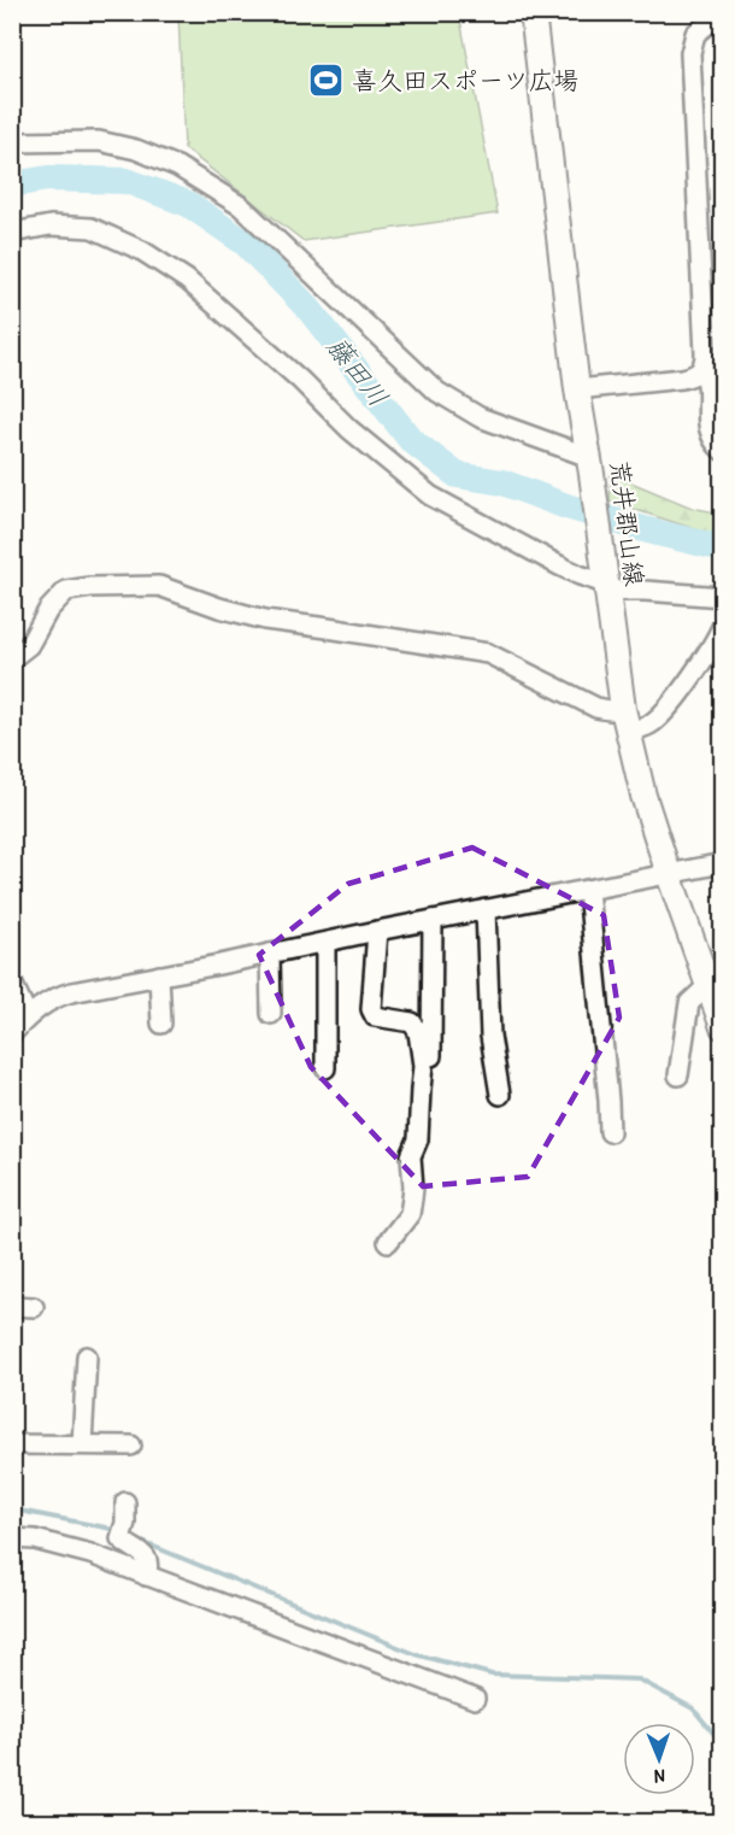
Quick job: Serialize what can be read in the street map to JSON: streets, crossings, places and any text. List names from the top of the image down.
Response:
{
  "streets": {
    "main road": ["荒井郡山線"]
  },
  "water": ["藤田川"],
  "places": {
    "sports": ["喜久田スポーツ広場"]
  },
  "north": "bottom"
}
